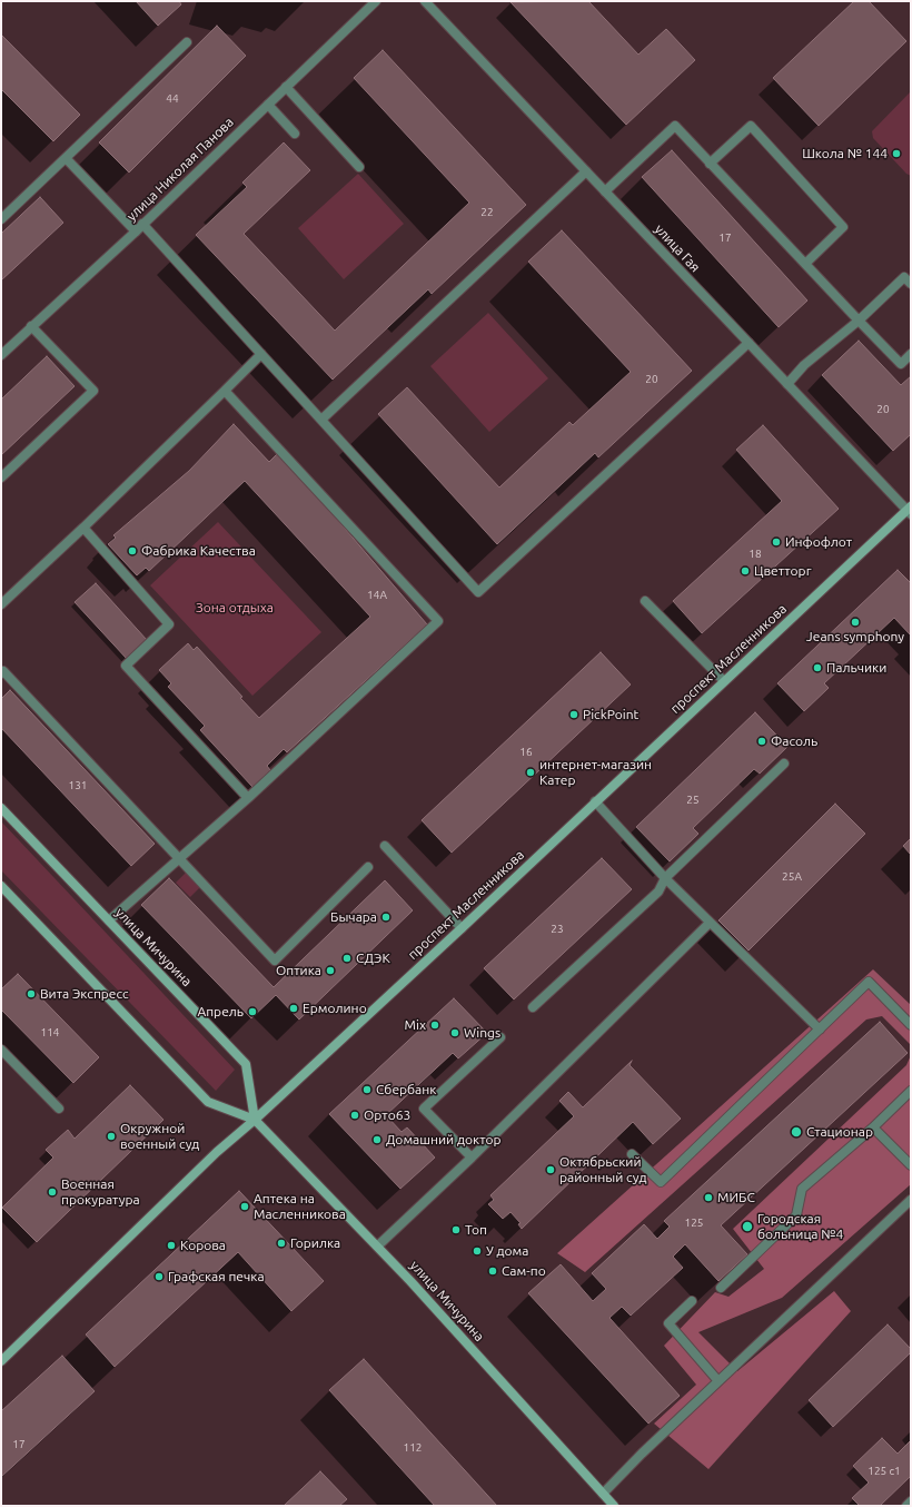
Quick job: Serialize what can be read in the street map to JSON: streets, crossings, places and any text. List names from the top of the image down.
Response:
{
  "streets": {
    "main road": ["проспект Масленникова", "улица Мичурина"],
    "street": ["улица Николая Панова", "улица Гая"]
  },
  "crossings": [
    ["улица Гая", "проспект Масленникова"],
    ["проспект Масленникова", "улица Мичурина"]
  ],
  "parks": ["Зона отдыха"],
  "places": [
    "Школа № 144",
    "Инфофлот",
    "Фабрика Качества",
    "Цветторг",
    "Jeans symphony",
    "Пальчики",
    "PickPoint",
    "Фасоль",
    "интернет-магазин Катер",
    "Бычара",
    "СДЭК",
    "Оптика",
    "Вита Экспресс",
    "Ермолино",
    "Апрель",
    "Mix",
    "Wings",
    "Сбербанк",
    "Орто63",
    "Стационар",
    "Окружной военный суд",
    "Домашний доктор",
    "Октябрьский районный суд",
    "Военная прокуратура",
    "МИБС",
    "Аптека на Масленникова",
    "Городская больница №4",
    "Топ",
    "Горилка",
    "Корова",
    "У дома",
    "Сам-по",
    "Графская печка"
  ],
  "house_numbers": [
    "44",
    "22",
    "17",
    "20",
    "20",
    "18",
    "14А",
    "16",
    "131",
    "25",
    "25А",
    "23",
    "114",
    "125",
    "17",
    "112",
    "125 с1"
  ]
}
